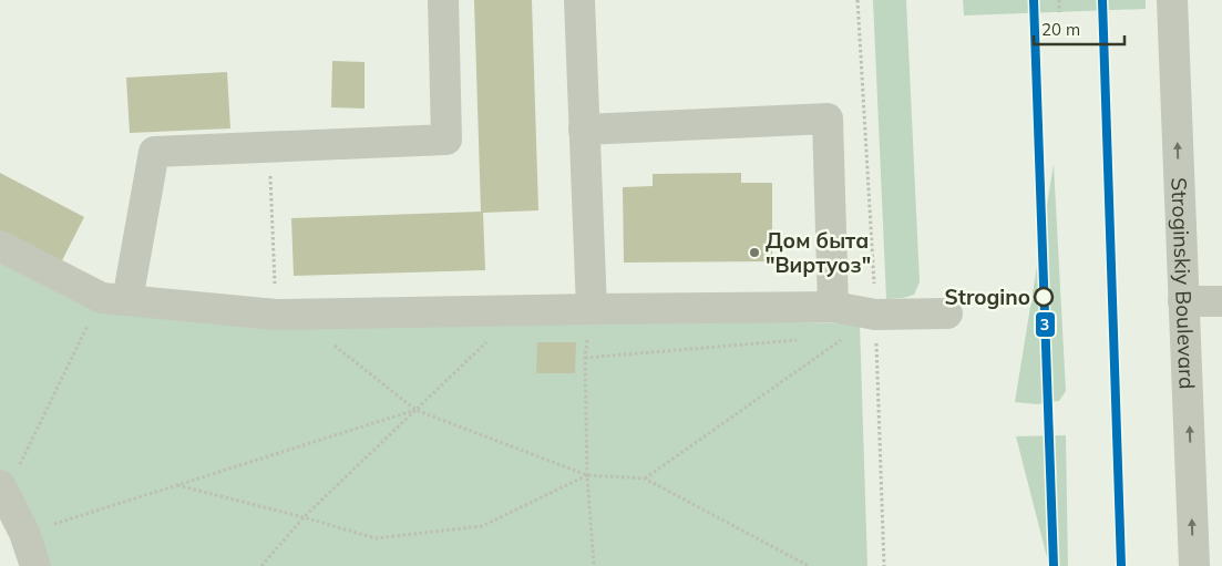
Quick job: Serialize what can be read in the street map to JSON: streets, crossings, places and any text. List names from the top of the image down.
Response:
{
  "streets": {
    "street": ["Stroginskiy Boulevard"]
  },
  "one_way": ["Stroginskiy Boulevard"],
  "places": ["Дом быта \"Виртуоз\"", "Strogino"],
  "lines": ["transit line 3"],
  "scale_bar": "20 m"
}
